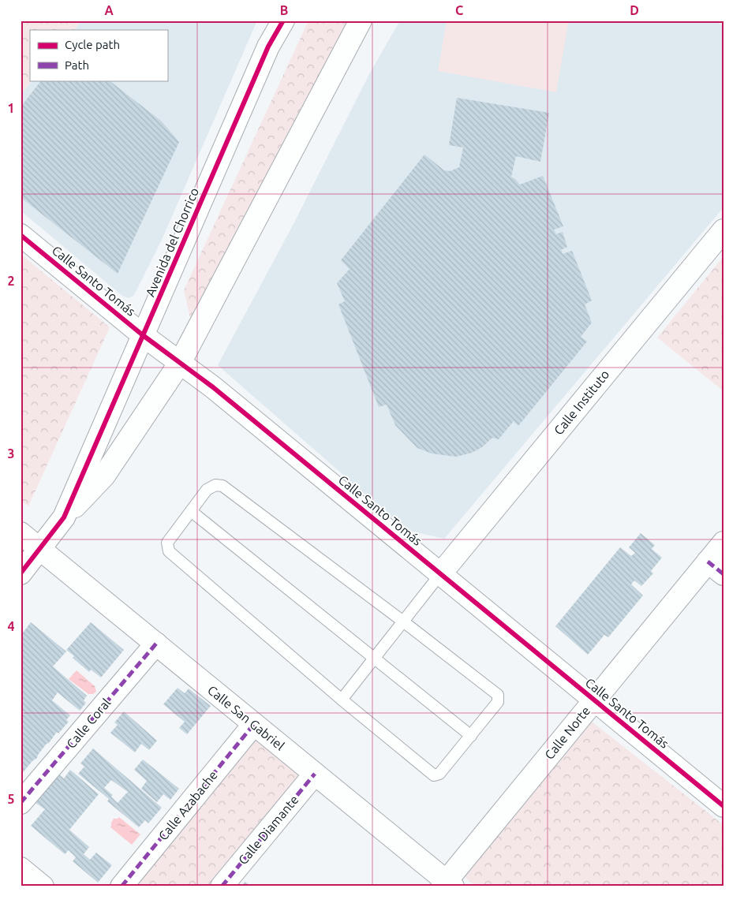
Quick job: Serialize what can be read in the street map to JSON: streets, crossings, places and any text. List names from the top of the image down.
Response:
{
  "streets": {
    "street": [
      "Avenida del Chorrico",
      "Calle Santo Tomás",
      "Calle Instituto",
      "Calle San Gabriel",
      "Calle Coral",
      "Calle Norte",
      "Calle Azabache",
      "Calle Diamante"
    ]
  },
  "crossings": [
    ["Avenida del Chorrico", "Calle Santo Tomás"],
    ["Avenida del Chorrico", "Calle San Gabriel"],
    ["Calle Santo Tomás", "Calle Instituto"],
    ["Calle Santo Tomás", "Calle Norte"],
    ["Calle San Gabriel", "Calle Coral"],
    ["Calle San Gabriel", "Calle Norte"],
    ["Calle San Gabriel", "Calle Azabache"],
    ["Calle San Gabriel", "Calle Diamante"]
  ],
  "legend": ["Cycle path", "Path"],
  "grid": {
    "columns": [
      "A",
      "B",
      "C",
      "D"
    ],
    "rows": [
      "1",
      "2",
      "3",
      "4",
      "5"
    ]
  }
}
